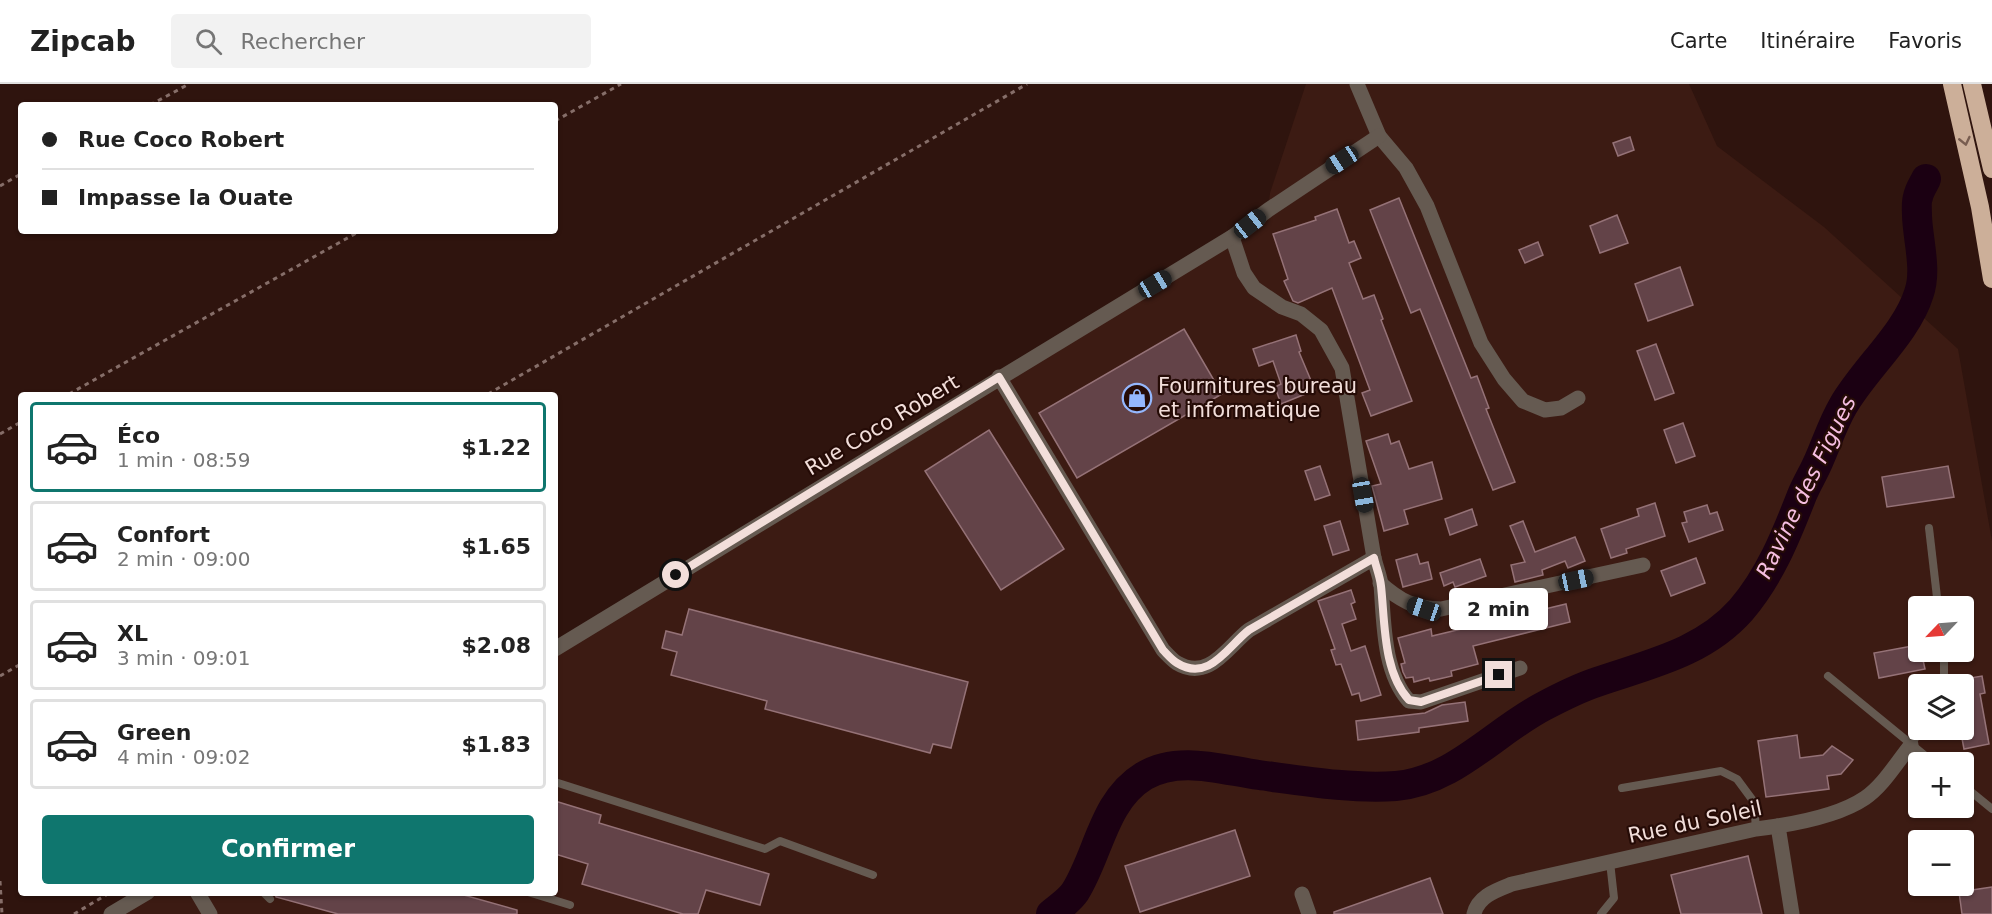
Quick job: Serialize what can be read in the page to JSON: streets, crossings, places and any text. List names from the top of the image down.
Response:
{
  "streets": {
    "street": ["Rue Coco Robert", "Rue du Soleil"]
  },
  "water": ["Ravine des Figues"],
  "places": {
    "shop": ["Fournitures bureau et informatique"]
  },
  "north": "bottom left",
  "page": {
    "header": "Zipcab",
    "search": "Rechercher",
    "nav": ["Carte", "Itinéraire", "Favoris"],
    "banner": ["Rue Coco Robert", "Impasse la Ouate"],
    "list": [
      {
        "name": "Éco",
        "note": "1 min · 08:59",
        "value": "$1.22"
      },
      {
        "name": "Confort",
        "note": "2 min · 09:00",
        "value": "$1.65"
      },
      {
        "name": "XL",
        "note": "3 min · 09:01",
        "value": "$2.08"
      },
      {
        "name": "Green",
        "note": "4 min · 09:02",
        "value": "$1.83"
      }
    ],
    "bubble": "2 min",
    "map_buttons": ["+", "−"],
    "buttons": "Confirmer"
  }
}
